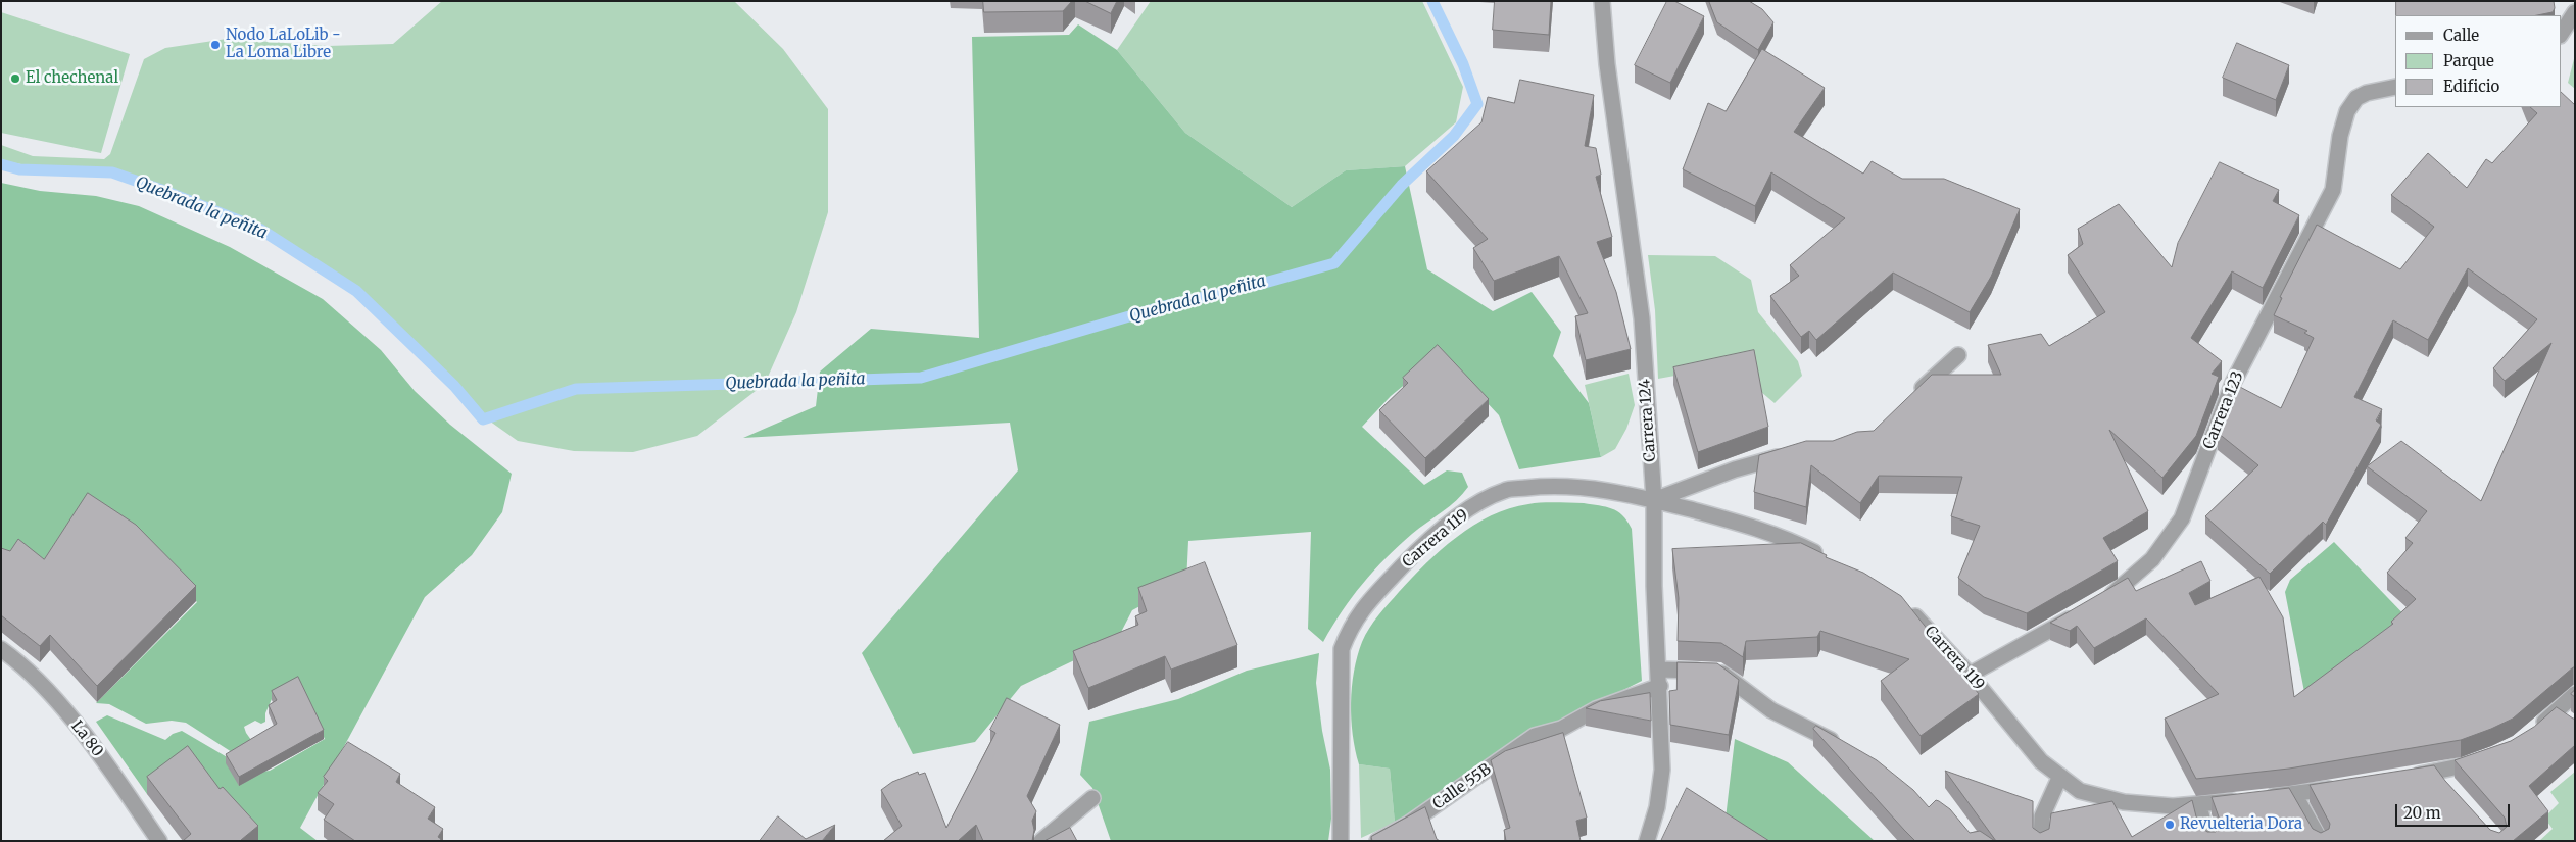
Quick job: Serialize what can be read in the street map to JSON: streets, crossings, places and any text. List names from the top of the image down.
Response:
{
  "streets": {
    "street": [
      "Carrera 123",
      "Carrera 124",
      "Carrera 119",
      "La 80",
      "Calle 55B"
    ]
  },
  "crossings": [
    ["Carrera 124", "Carrera 119"],
    ["Carrera 124", "Calle 55B"]
  ],
  "water": ["Quebrada la peñita"],
  "places": ["Nodo LaLoLib - La Loma Libre", "El chechenal", "Revuelteria Dora"],
  "legend": ["Calle", "Parque", "Edificio"],
  "scale_bar": "20 m"
}
